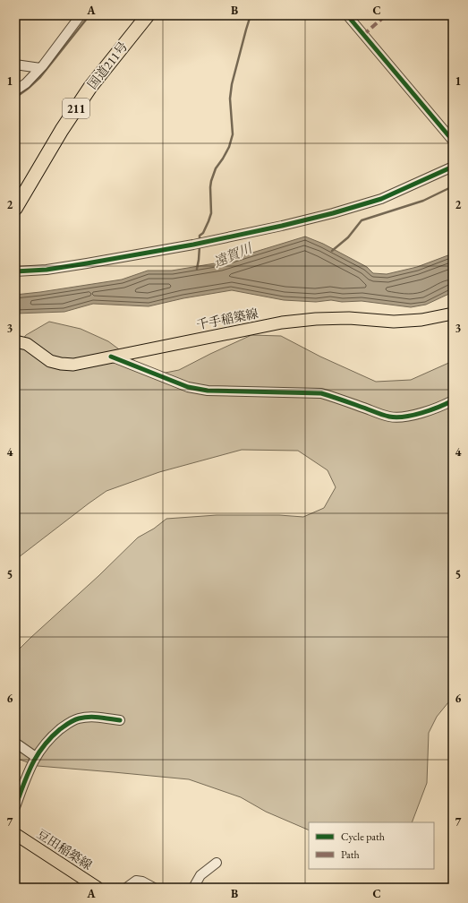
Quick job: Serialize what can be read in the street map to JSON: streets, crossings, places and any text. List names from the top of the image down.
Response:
{
  "streets": {
    "highway": ["国道211号", "211"],
    "main road": ["千手稲築線", "豆田稲築線"]
  },
  "water": ["遠賀川"],
  "legend": ["Cycle path", "Path"],
  "grid": {
    "columns": ["A", "B", "C"],
    "rows": [
      "1",
      "2",
      "3",
      "4",
      "5",
      "6",
      "7"
    ]
  }
}
